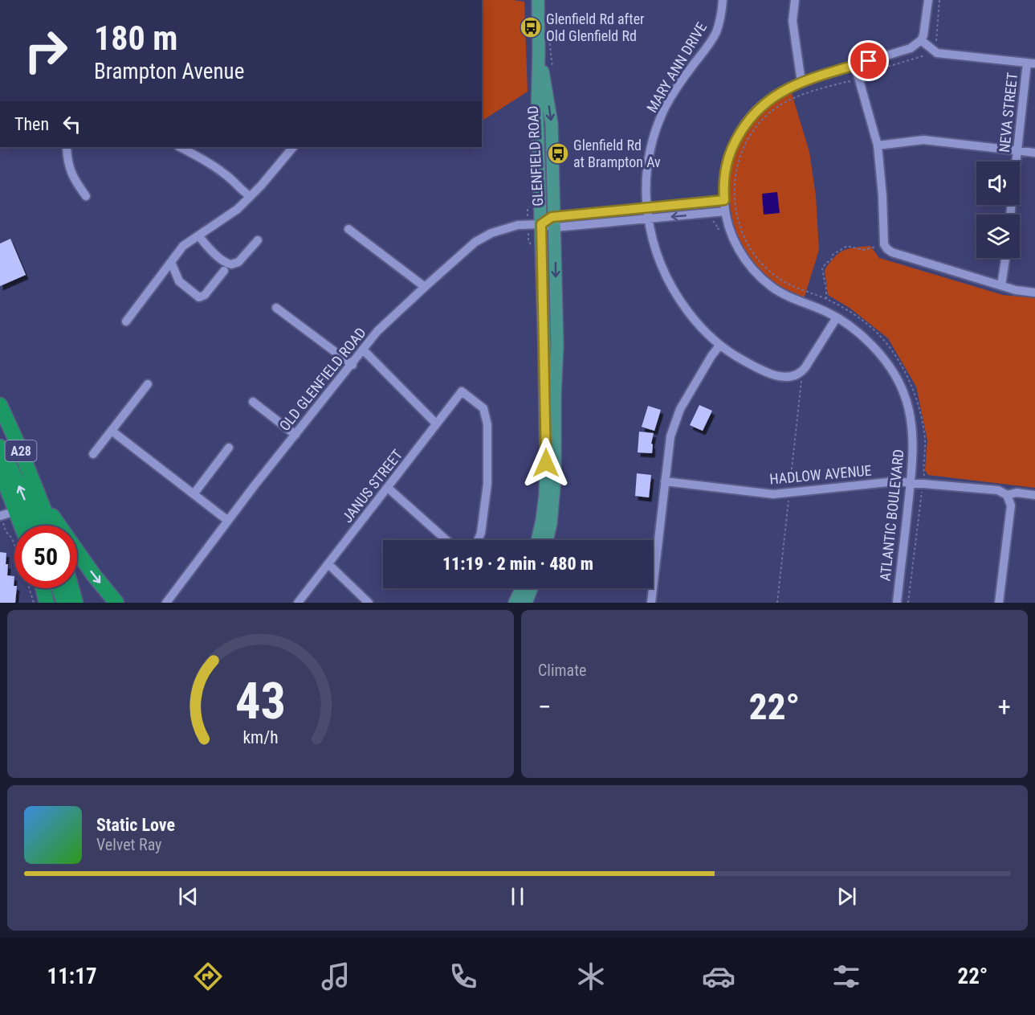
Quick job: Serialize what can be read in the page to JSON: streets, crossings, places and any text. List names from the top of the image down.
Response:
{
  "streets": {
    "highway": ["A28"],
    "main road": ["GLENFIELD ROAD"],
    "street": [
      "MARY ANN DRIVE",
      "NEVA STREET",
      "OLD GLENFIELD ROAD",
      "HADLOW AVENUE",
      "JANUS STREET",
      "ATLANTIC BOULEVARD"
    ]
  },
  "crossings": [
    ["MARY ANN DRIVE", "ATLANTIC BOULEVARD"],
    ["GLENFIELD ROAD", "OLD GLENFIELD ROAD"],
    ["HADLOW AVENUE", "ATLANTIC BOULEVARD"]
  ],
  "places": {
    "bus stop": ["Glenfield Rd after Old Glenfield Rd", "Glenfield Rd at Brampton Av"]
  },
  "page": {
    "turn": ["180 m", "Brampton Avenue"],
    "then": "Then",
    "limit": "50",
    "trip": "11:19 · 2 min · 480 m",
    "tile": "Climate",
    "heat": ["−", "22°", "+"],
    "song": ["Static Love", "Velvet Ray"],
    "tabs": ["11:17", "22°"],
    "gauge": ["43", "km/h"]
  }
}
